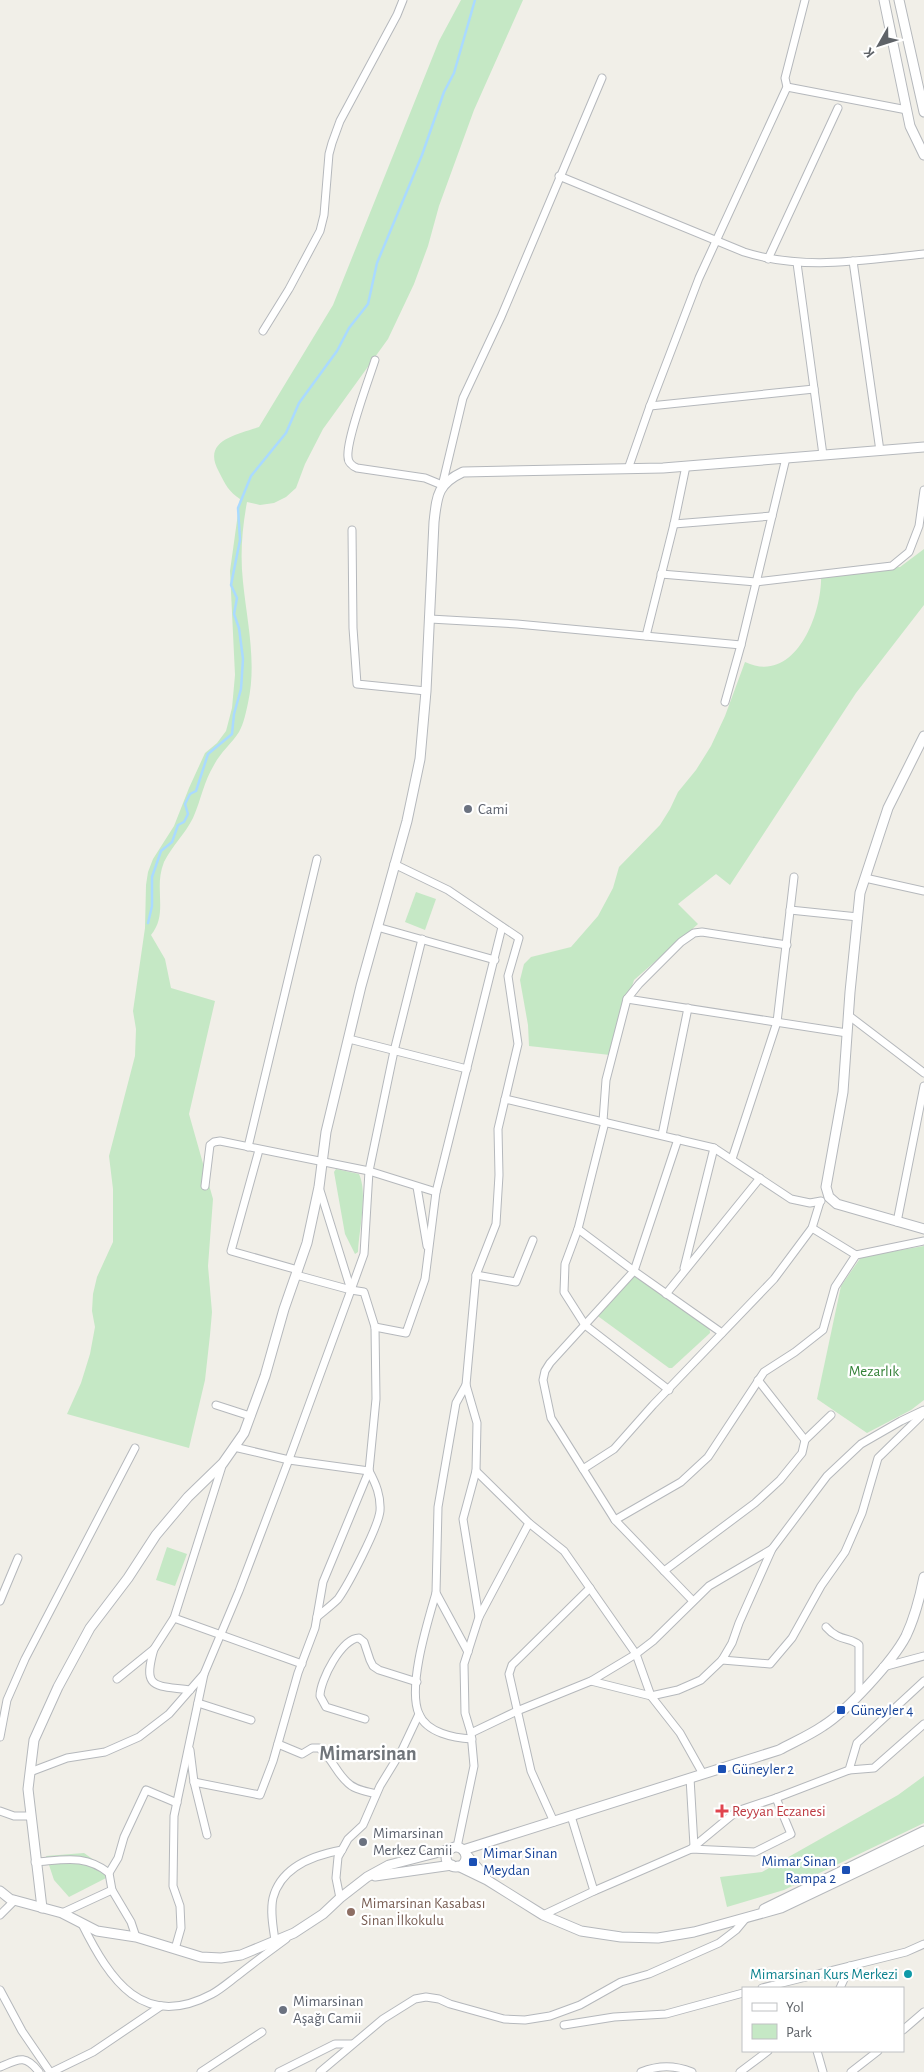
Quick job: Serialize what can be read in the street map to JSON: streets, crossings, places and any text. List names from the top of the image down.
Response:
{
  "districts": ["Mimarsinan"],
  "parks": ["Mezarlık"],
  "places": {
    "other": [
      "Cami",
      "Mimarsinan Merkez Camii",
      "Mimarsinan Kasabası Sinan İlkokulu",
      "Mimarsinan Kurs Merkezi",
      "Mimarsinan Aşağı Camii"
    ],
    "transit": [
      "Güneyler 4",
      "Güneyler 2",
      "Mimar Sinan Meydan",
      "Mimar Sinan Rampa 2"
    ],
    "health": ["Reyyan Eczanesi"]
  },
  "legend": ["Yol", "Park"],
  "north": "bottom left"
}
